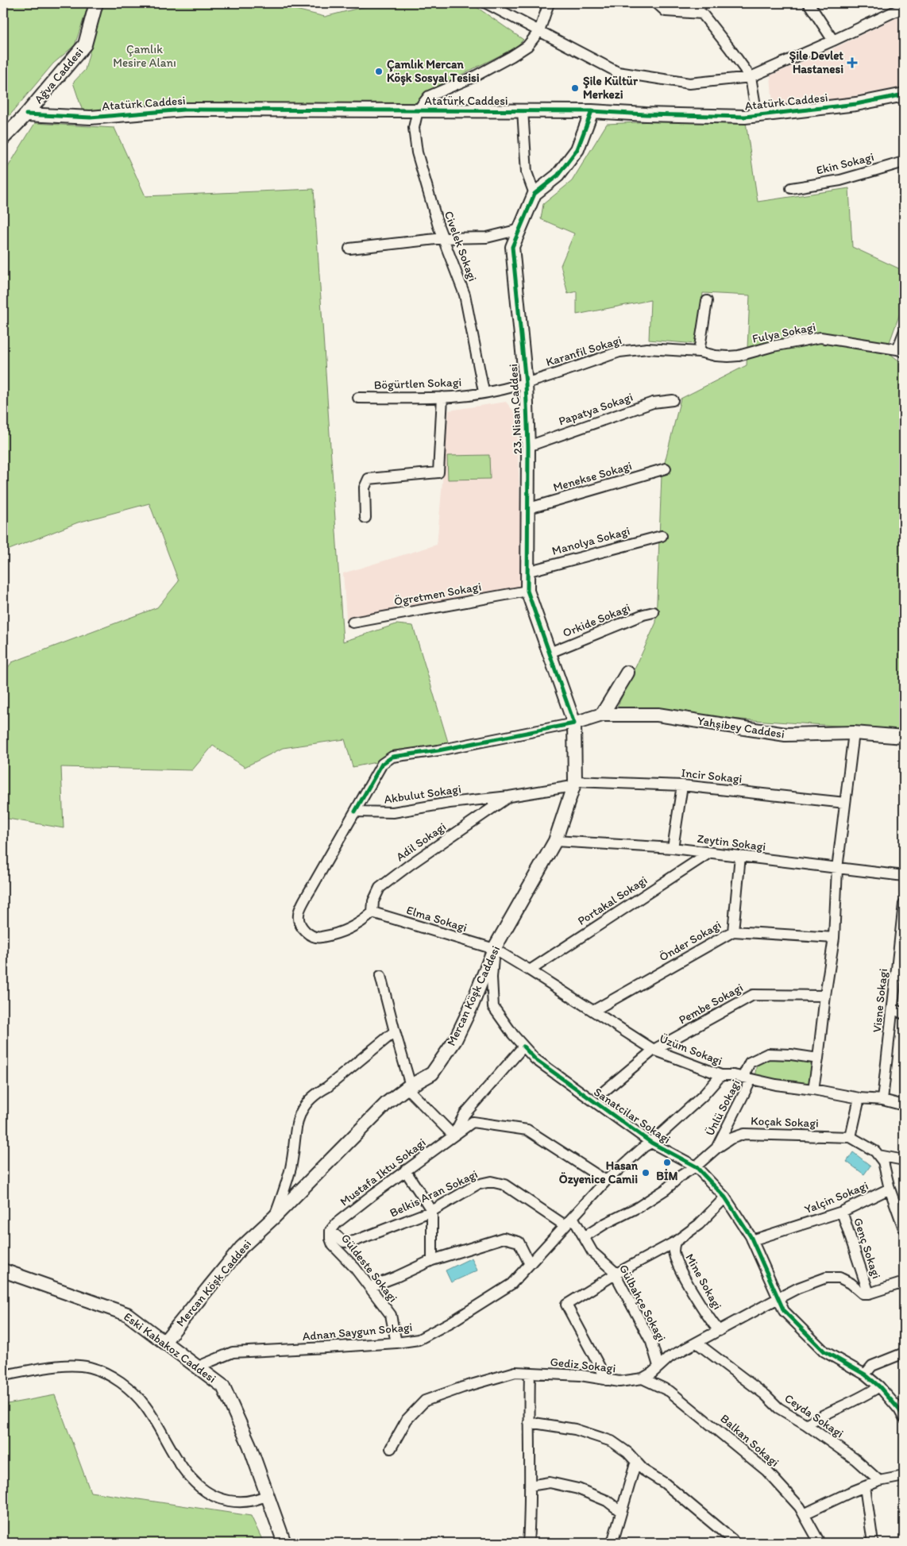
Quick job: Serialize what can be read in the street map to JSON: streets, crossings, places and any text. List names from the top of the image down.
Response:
{
  "streets": {
    "street": [
      "Ağva Caddesi",
      "Atatürk Caddesi",
      "Ekin Sokagi",
      "Civelek Sokagi",
      "Fulya Sokagi",
      "Karanfil Sokagi",
      "Bögürtlen Sokagi",
      "23. Nisan Caddesi",
      "Papatya Sokagi",
      "Menekse Sokagi",
      "Manolya Sokagi",
      "Ögretmen Sokagi",
      "Orkide Sokagi",
      "Yahşibey Caddesi",
      "Incir Sokagi",
      "Akbulut Sokagi",
      "Adil Sokagi",
      "Zeytin Sokagi",
      "Portakal Sokagi",
      "Elma Sokagi",
      "Önder Sokagi",
      "Mercan Köşk Caddesi",
      "Visne Sokagi",
      "Pembe Sokagi",
      "Üzüm Sokagi",
      "Ünlü Sokagi",
      "Sanatcilar Sokagi",
      "Koçak Sokagi",
      "Mustafa Iktu Sokagi",
      "Belkis Aran Sokagi",
      "Yalçin Sokagi",
      "Genç Sokagi",
      "Güldeste Sokagi",
      "Mine Sokagi",
      "Gülbahçe Sokagi",
      "Adnan Saygun Sokagi",
      "Eski Kabakoz Caddesi",
      "Gediz Sokagi",
      "Ceyda Sokagi",
      "Balkan Sokagi"
    ]
  },
  "crossings": [
    ["Ağva Caddesi", "Atatürk Caddesi"],
    ["Atatürk Caddesi", "Civelek Sokagi"],
    ["Atatürk Caddesi", "23. Nisan Caddesi"],
    ["Civelek Sokagi", "Bögürtlen Sokagi"],
    ["Fulya Sokagi", "Karanfil Sokagi"],
    ["Karanfil Sokagi", "Bögürtlen Sokagi"],
    ["Karanfil Sokagi", "23. Nisan Caddesi"],
    ["Bögürtlen Sokagi", "23. Nisan Caddesi"],
    ["23. Nisan Caddesi", "Papatya Sokagi"],
    ["23. Nisan Caddesi", "Menekse Sokagi"],
    ["23. Nisan Caddesi", "Manolya Sokagi"],
    ["23. Nisan Caddesi", "Ögretmen Sokagi"],
    ["23. Nisan Caddesi", "Orkide Sokagi"],
    ["23. Nisan Caddesi", "Mercan Köşk Caddesi"],
    ["Incir Sokagi", "Akbulut Sokagi"],
    ["Incir Sokagi", "Mercan Köşk Caddesi"],
    ["Akbulut Sokagi", "Adil Sokagi"],
    ["Akbulut Sokagi", "Mercan Köşk Caddesi"],
    ["Adil Sokagi", "Elma Sokagi"],
    ["Zeytin Sokagi", "Portakal Sokagi"],
    ["Zeytin Sokagi", "Mercan Köşk Caddesi"],
    ["Portakal Sokagi", "Üzüm Sokagi"],
    ["Elma Sokagi", "Mercan Köşk Caddesi"],
    ["Elma Sokagi", "Üzüm Sokagi"],
    ["Elma Sokagi", "Sanatcilar Sokagi"],
    ["Önder Sokagi", "Üzüm Sokagi"],
    ["Mercan Köşk Caddesi", "Üzüm Sokagi"],
    ["Mercan Köşk Caddesi", "Sanatcilar Sokagi"],
    ["Mercan Köşk Caddesi", "Eski Kabakoz Caddesi"],
    ["Visne Sokagi", "Üzüm Sokagi"],
    ["Pembe Sokagi", "Üzüm Sokagi"],
    ["Üzüm Sokagi", "Ünlü Sokagi"],
    ["Üzüm Sokagi", "Sanatcilar Sokagi"],
    ["Üzüm Sokagi", "Adnan Saygun Sokagi"],
    ["Ünlü Sokagi", "Koçak Sokagi"],
    ["Sanatcilar Sokagi", "Koçak Sokagi"],
    ["Sanatcilar Sokagi", "Mustafa Iktu Sokagi"],
    ["Sanatcilar Sokagi", "Yalçin Sokagi"],
    ["Sanatcilar Sokagi", "Adnan Saygun Sokagi"],
    ["Koçak Sokagi", "Gülbahçe Sokagi"],
    ["Mustafa Iktu Sokagi", "Belkis Aran Sokagi"],
    ["Mustafa Iktu Sokagi", "Güldeste Sokagi"],
    ["Mustafa Iktu Sokagi", "Adnan Saygun Sokagi"],
    ["Belkis Aran Sokagi", "Güldeste Sokagi"],
    ["Belkis Aran Sokagi", "Adnan Saygun Sokagi"],
    ["Yalçin Sokagi", "Genç Sokagi"],
    ["Güldeste Sokagi", "Adnan Saygun Sokagi"],
    ["Gülbahçe Sokagi", "Adnan Saygun Sokagi"],
    ["Adnan Saygun Sokagi", "Eski Kabakoz Caddesi"],
    ["Gediz Sokagi", "Balkan Sokagi"]
  ],
  "parks": ["Çamlık Mesire Alanı"],
  "places": {
    "health": ["Şile Devlet Hastanesi"],
    "other": [
      "Çamlık Mercan Köşk Sosyal Tesisi",
      "Şile Kültür Merkezi",
      "BİM",
      "Hasan Özyenice Camii"
    ]
  }
}
